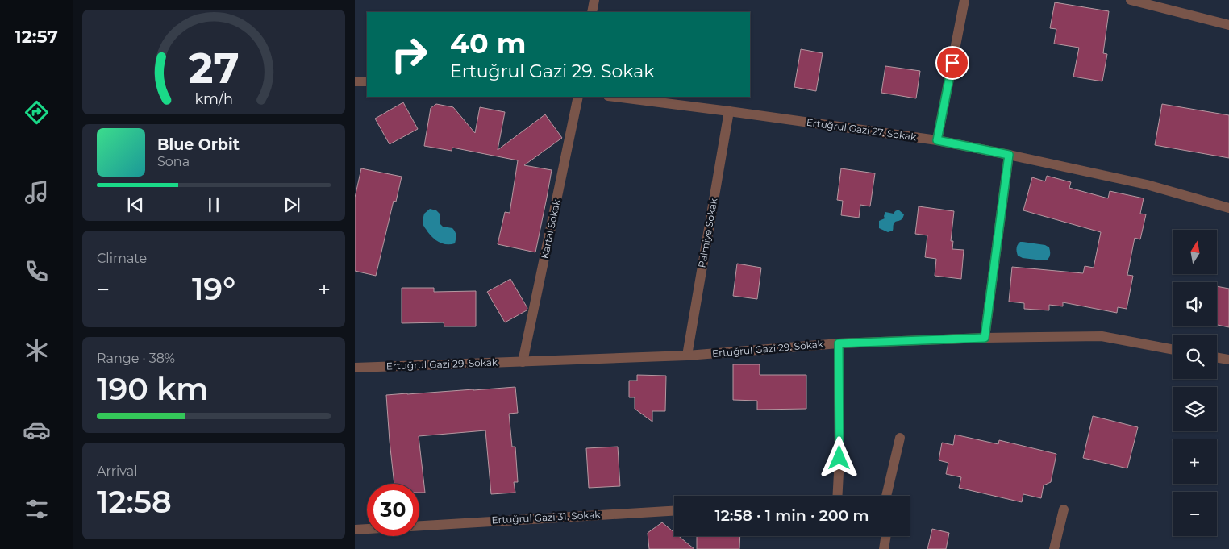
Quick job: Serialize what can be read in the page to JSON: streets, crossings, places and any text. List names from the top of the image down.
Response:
{
  "streets": {
    "street": [
      "Ertuğrul Gazi 27. Sokak",
      "Kartal Sokak",
      "Palmiye Sokak",
      "Ertuğrul Gazi 29. Sokak",
      "Ertuğrul Gazi 31. Sokak"
    ]
  },
  "crossings": [
    ["Ertuğrul Gazi 27. Sokak", "Palmiye Sokak"],
    ["Kartal Sokak", "Ertuğrul Gazi 29. Sokak"],
    ["Palmiye Sokak", "Ertuğrul Gazi 29. Sokak"]
  ],
  "north": "top",
  "page": {
    "tabs": "12:57",
    "turn": ["40 m", "Ertuğrul Gazi 29. Sokak"],
    "song": ["Blue Orbit", "Sona"],
    "map_buttons": ["+", "−"],
    "tile": [
      "Climate",
      ["Range · 38%", "190 km"],
      ["Arrival", "12:58"]
    ],
    "heat": ["−", "19°", "+"],
    "limit": "30",
    "trip": "12:58 · 1 min · 200 m",
    "gauge": ["27", "km/h"]
  }
}
